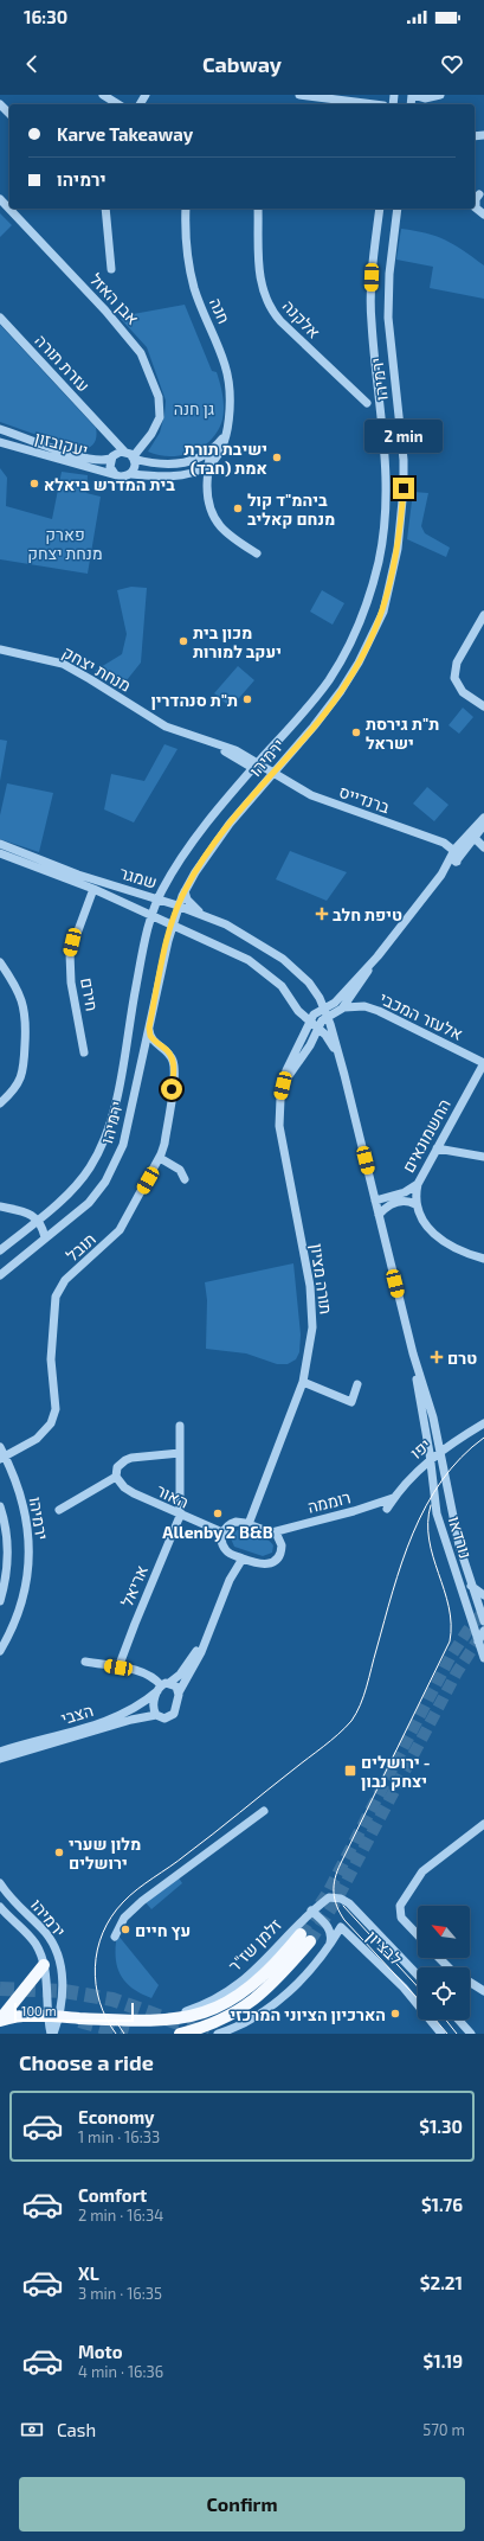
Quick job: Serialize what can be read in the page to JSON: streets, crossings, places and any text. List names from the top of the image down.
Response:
{
  "streets": {
    "main road": ["זלמן שז\"ר"],
    "street": [
      "אבן האזל",
      "חנה",
      "אלקנה",
      "עזרת תורה",
      "ירמיהו",
      "יעקובזון",
      "מנחת יצחק",
      "ברנדייס",
      "שמגר",
      "חירם",
      "אלעזר המכבי",
      "החשמונאים",
      "תובל",
      "תורה מציון",
      "יפו",
      "האור",
      "רוממה",
      "נורדאו",
      "אריאל",
      "הצבי",
      "לבציון"
    ]
  },
  "crossings": [
    ["אבן האזל", "חנה"],
    ["אבן האזל", "עזרת תורה"],
    ["אבן האזל", "יעקובזון"],
    ["חנה", "עזרת תורה"],
    ["חנה", "יעקובזון"],
    ["עזרת תורה", "יעקובזון"],
    ["ירמיהו", "מנחת יצחק"],
    ["ירמיהו", "ברנדייס"],
    ["ירמיהו", "שמגר"],
    ["ירמיהו", "תובל"],
    ["מנחת יצחק", "ברנדייס"],
    ["שמגר", "חירם"],
    ["שמגר", "תורה מציון"],
    ["אלעזר המכבי", "החשמונאים"],
    ["תורה מציון", "האור"],
    ["תורה מציון", "רוממה"],
    ["תורה מציון", "הצבי"],
    ["יפו", "רוממה"],
    ["יפו", "נורדאו"],
    ["האור", "רוממה"],
    ["האור", "אריאל"],
    ["האור", "הצבי"],
    ["רוממה", "הצבי"],
    ["זלמן שז\"ר", "לבציון"]
  ],
  "parks": ["גן חנה", "פארק מנחת יצחק"],
  "places": {
    "other": [
      "ישיבת תורת אמת (חבד)",
      "בית המדרש ביאלא",
      "ביהמ\"ד קול מנחם קאליב",
      "מכון בית יעקב למורות",
      "ת\"ת סנהדרין",
      "ת\"ת גירסת ישראל",
      "Allenby 2 B&B",
      "מלון שערי ירושלים",
      "עץ חיים",
      "הארכיון הציוני המרכזי"
    ],
    "health": ["טיפת חלב", "טרם"],
    "transit": ["ירושלים - יצחק נבון"]
  },
  "scale_bar": "100 m",
  "north": "top left",
  "page": {
    "status": "16:30",
    "header": "Cabway",
    "banner": ["Karve Takeaway", "ירמיהו"],
    "bubble": "2 min",
    "scale": "100 m",
    "heading": "Choose a ride",
    "list": [
      {
        "name": "Economy",
        "note": "1 min · 16:33",
        "value": "$1.30"
      },
      {
        "name": "Comfort",
        "note": "2 min · 16:34",
        "value": "$1.76"
      },
      {
        "name": "XL",
        "note": "3 min · 16:35",
        "value": "$2.21"
      },
      {
        "name": "Moto",
        "note": "4 min · 16:36",
        "value": "$1.19"
      }
    ],
    "pay": ["Cash", "570 m"],
    "buttons": "Confirm"
  }
}
